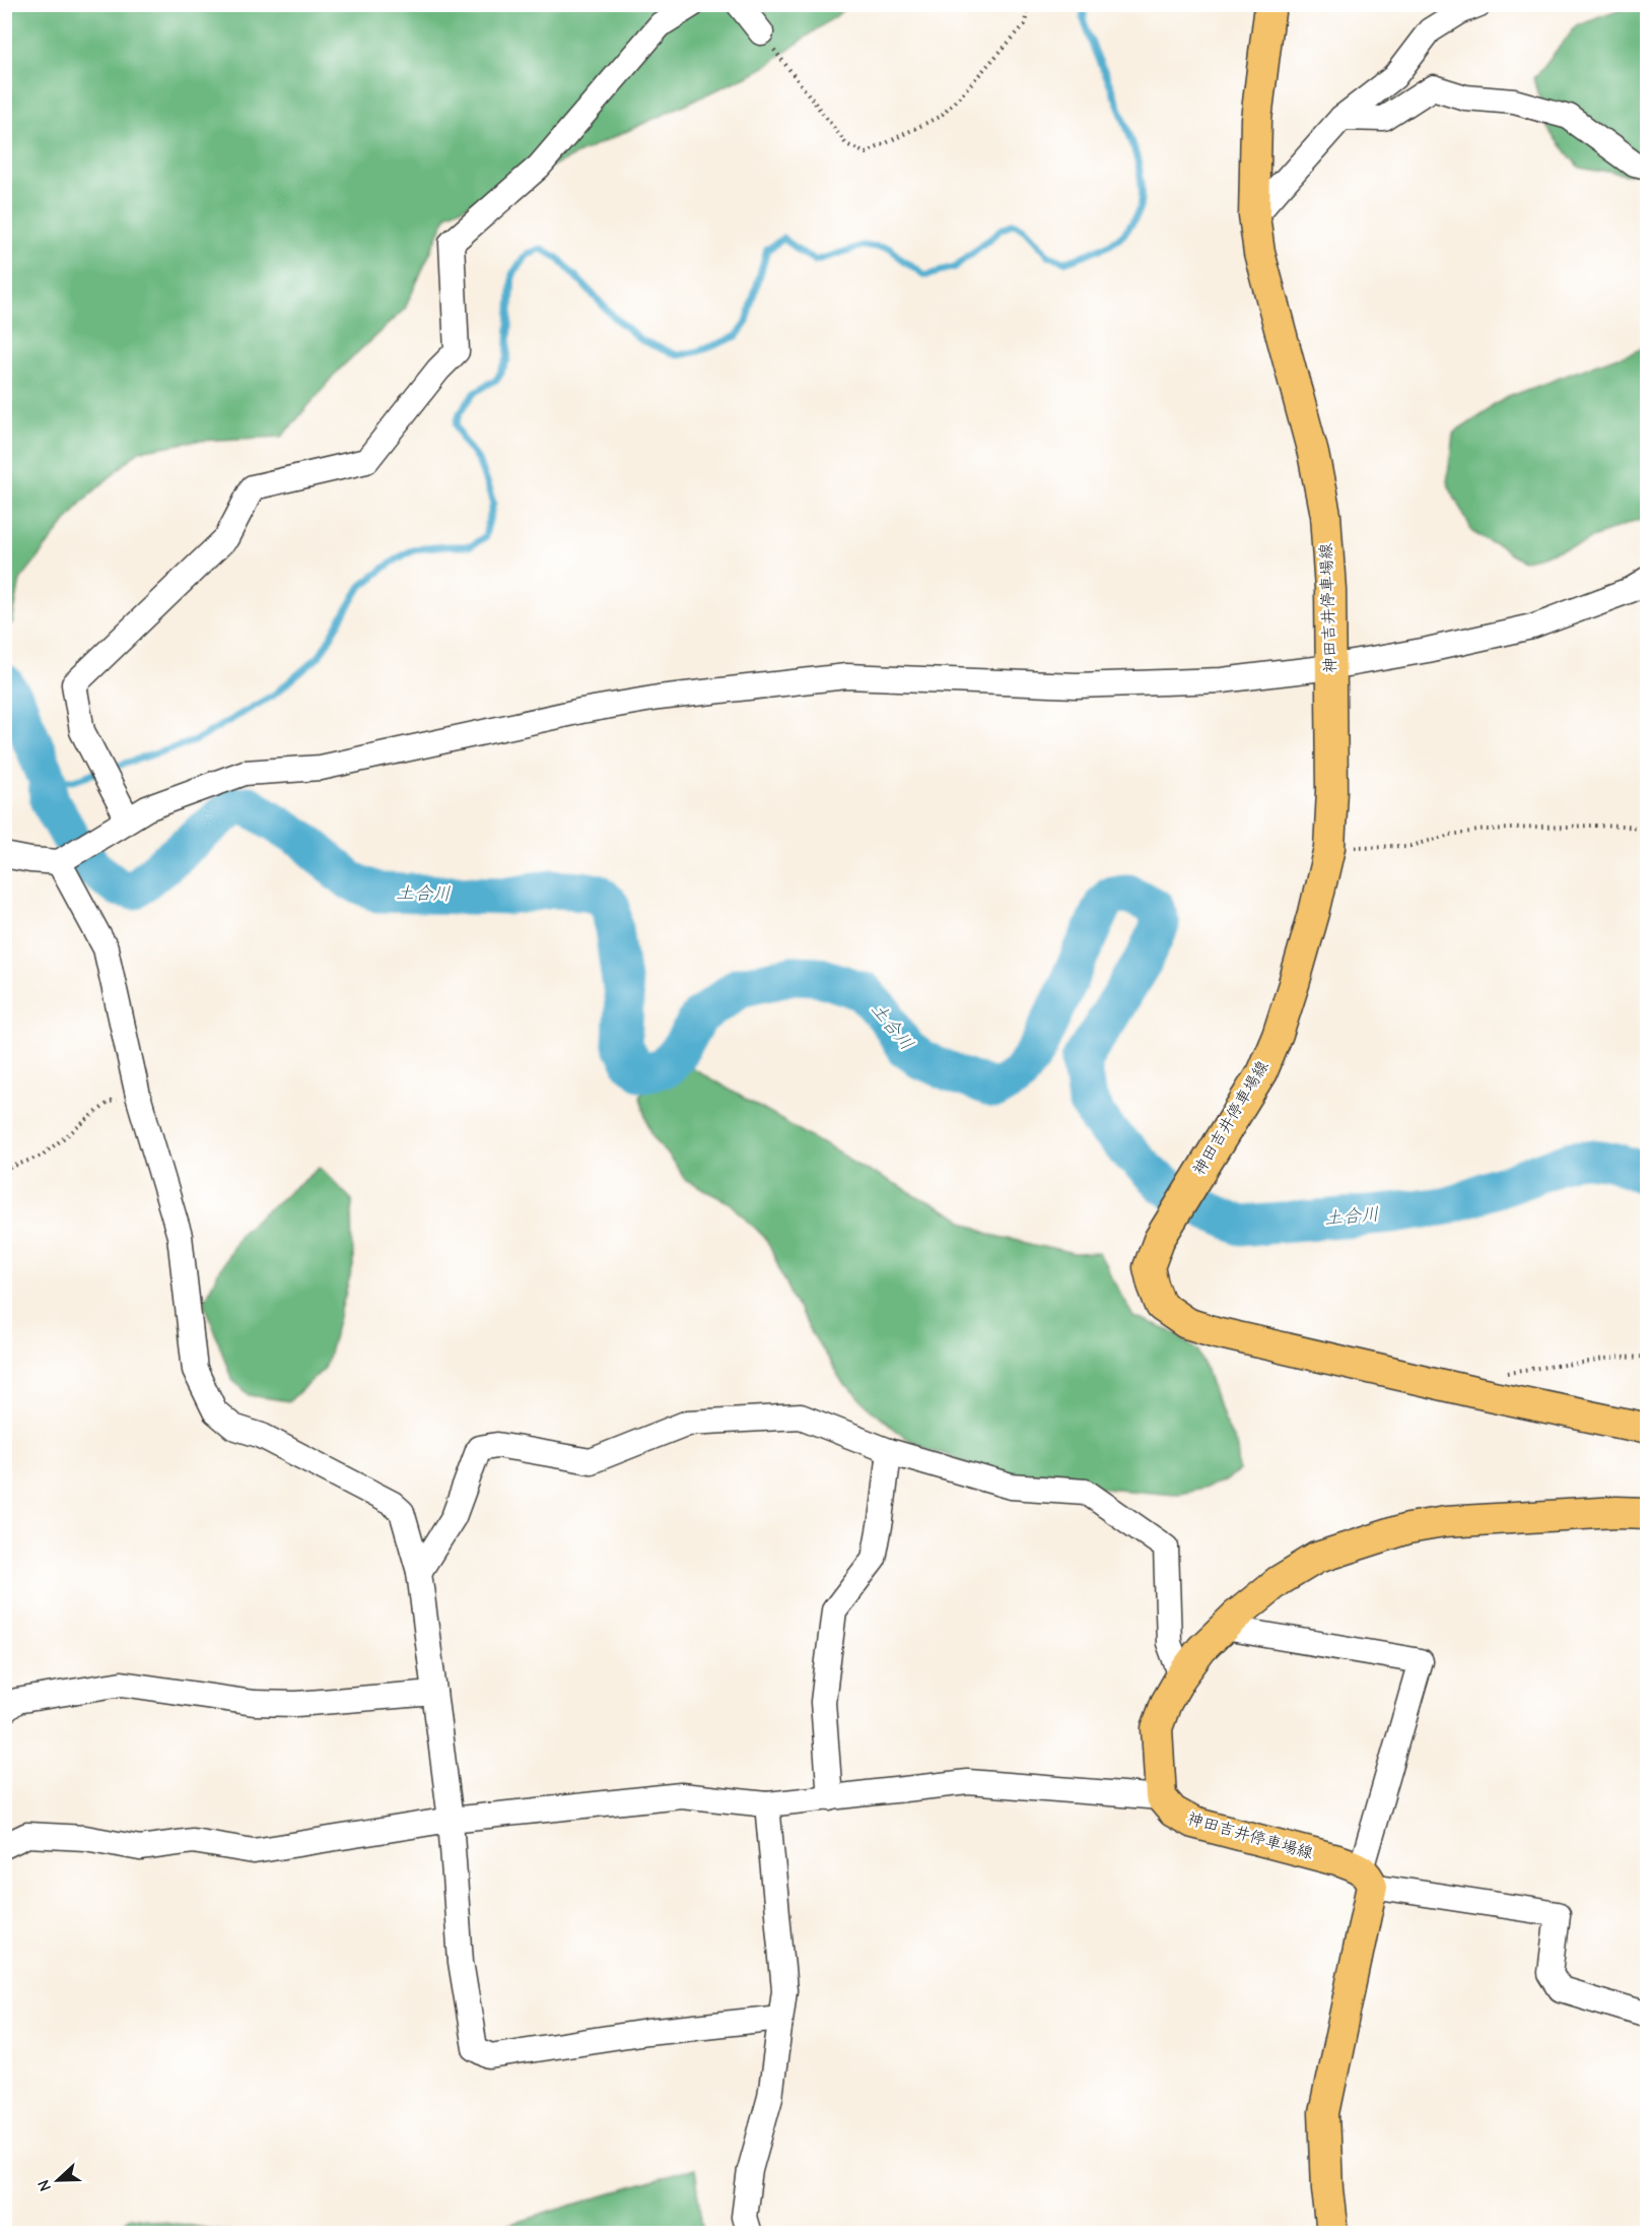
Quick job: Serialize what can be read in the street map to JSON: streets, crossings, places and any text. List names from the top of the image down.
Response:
{
  "streets": {
    "main road": ["神田吉井停車場線"]
  },
  "water": ["土合川"],
  "north": "left"
}
